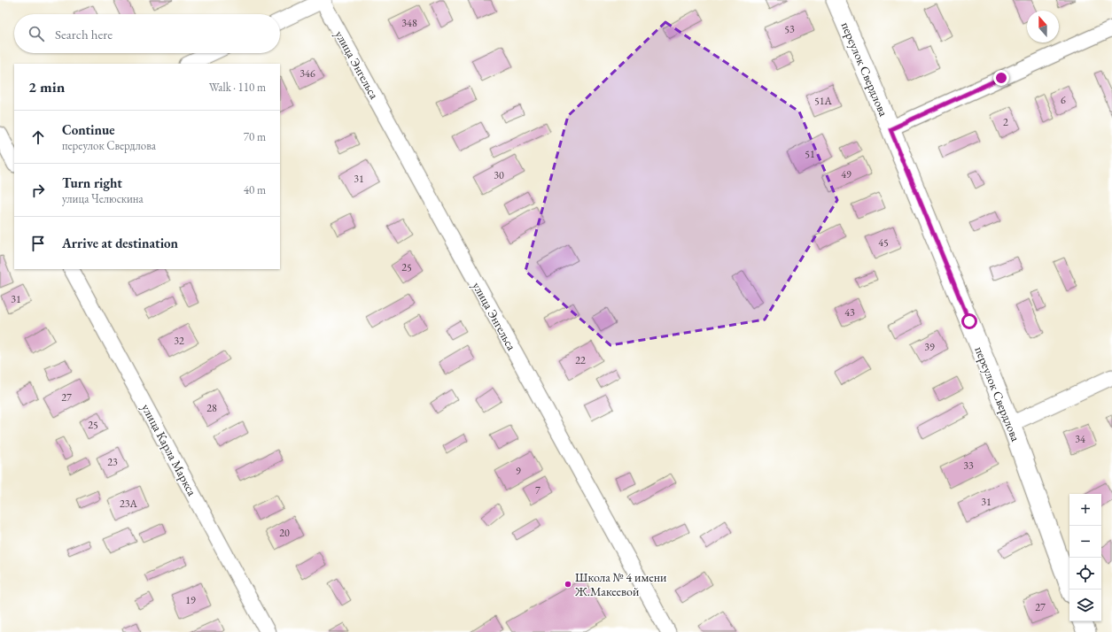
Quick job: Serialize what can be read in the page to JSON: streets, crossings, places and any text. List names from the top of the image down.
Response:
{
  "streets": {
    "street": ["улица Энгельса", "переулок Свердлова", "улица Карла Маркса"]
  },
  "places": ["Школа № 4 имени Ж.Макеевой"],
  "house_numbers": [
    "348",
    "53",
    "346",
    "6",
    "51А",
    "2",
    "51",
    "49",
    "30",
    "31",
    "45",
    "25",
    "31",
    "43",
    "32",
    "39",
    "22",
    "27",
    "28",
    "25",
    "34",
    "23",
    "33",
    "9",
    "7",
    "31",
    "23А",
    "20",
    "19",
    "27"
  ],
  "north": "top",
  "page": {
    "search": "Search here",
    "heading": ["2 min", "Walk · 110 m"],
    "list": [
      ["Continue", "переулок Свердлова", "70 m"],
      ["Turn right", "улица Челюскина", "40 m"],
      "Arrive at destination"
    ],
    "map_buttons": ["+", "−"]
  }
}
